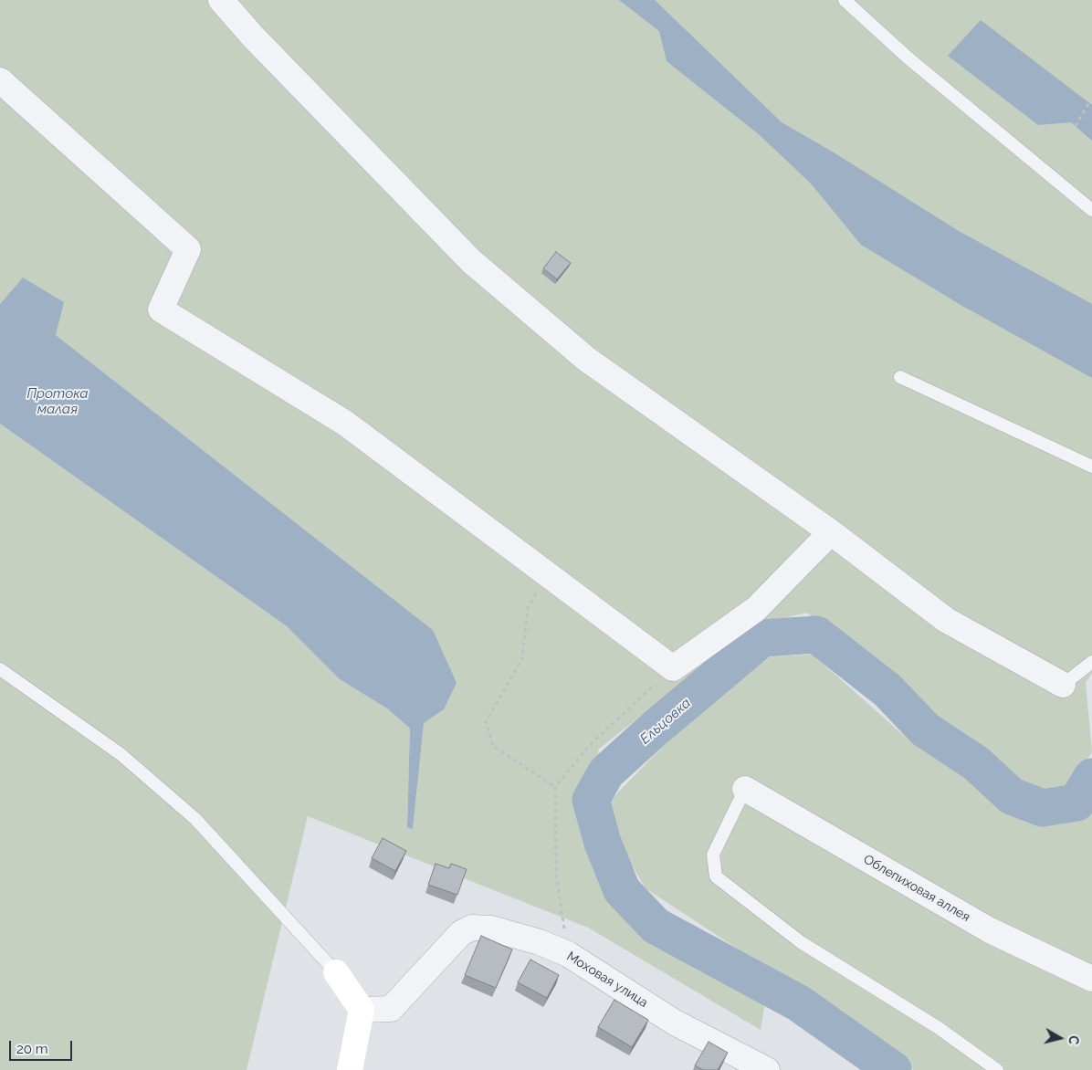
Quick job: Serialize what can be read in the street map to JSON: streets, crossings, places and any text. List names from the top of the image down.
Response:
{
  "streets": {
    "street": ["Облепиховая аллея", "Моховая улица"]
  },
  "water": ["Протока малая", "Ельцовка"],
  "scale_bar": "20 m",
  "north": "right"
}
